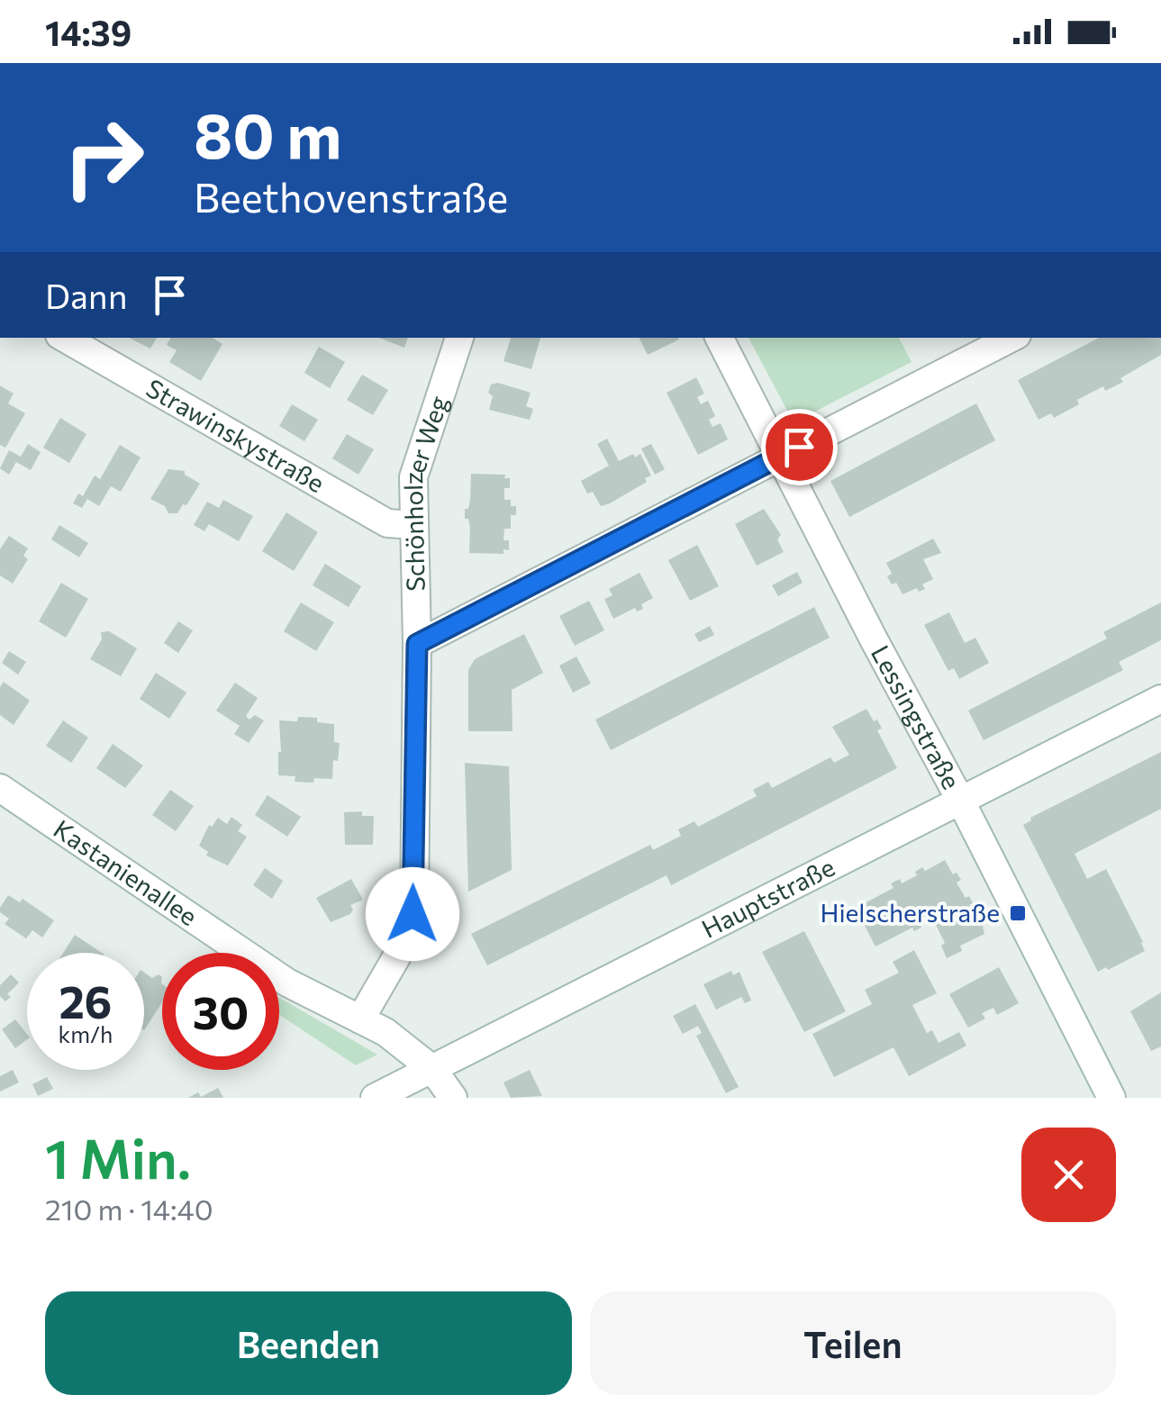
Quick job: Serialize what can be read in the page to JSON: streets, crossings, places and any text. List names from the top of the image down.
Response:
{
  "streets": {
    "street": [
      "Strawinskystraße",
      "Schönholzer Weg",
      "Lessingstraße",
      "Kastanienallee",
      "Hauptstraße"
    ]
  },
  "crossings": [
    ["Strawinskystraße", "Schönholzer Weg"],
    ["Schönholzer Weg", "Kastanienallee"],
    ["Lessingstraße", "Hauptstraße"],
    ["Kastanienallee", "Hauptstraße"]
  ],
  "places": {
    "transit": ["Hielscherstraße"]
  },
  "page": {
    "status": "14:39",
    "turn": ["80 m", "Beethovenstraße"],
    "then": "Dann",
    "speed": "26 km/h",
    "limit": "30",
    "heading": ["1 Min.", "210 m · 14:40"],
    "buttons": ["Beenden", "Teilen"]
  }
}
